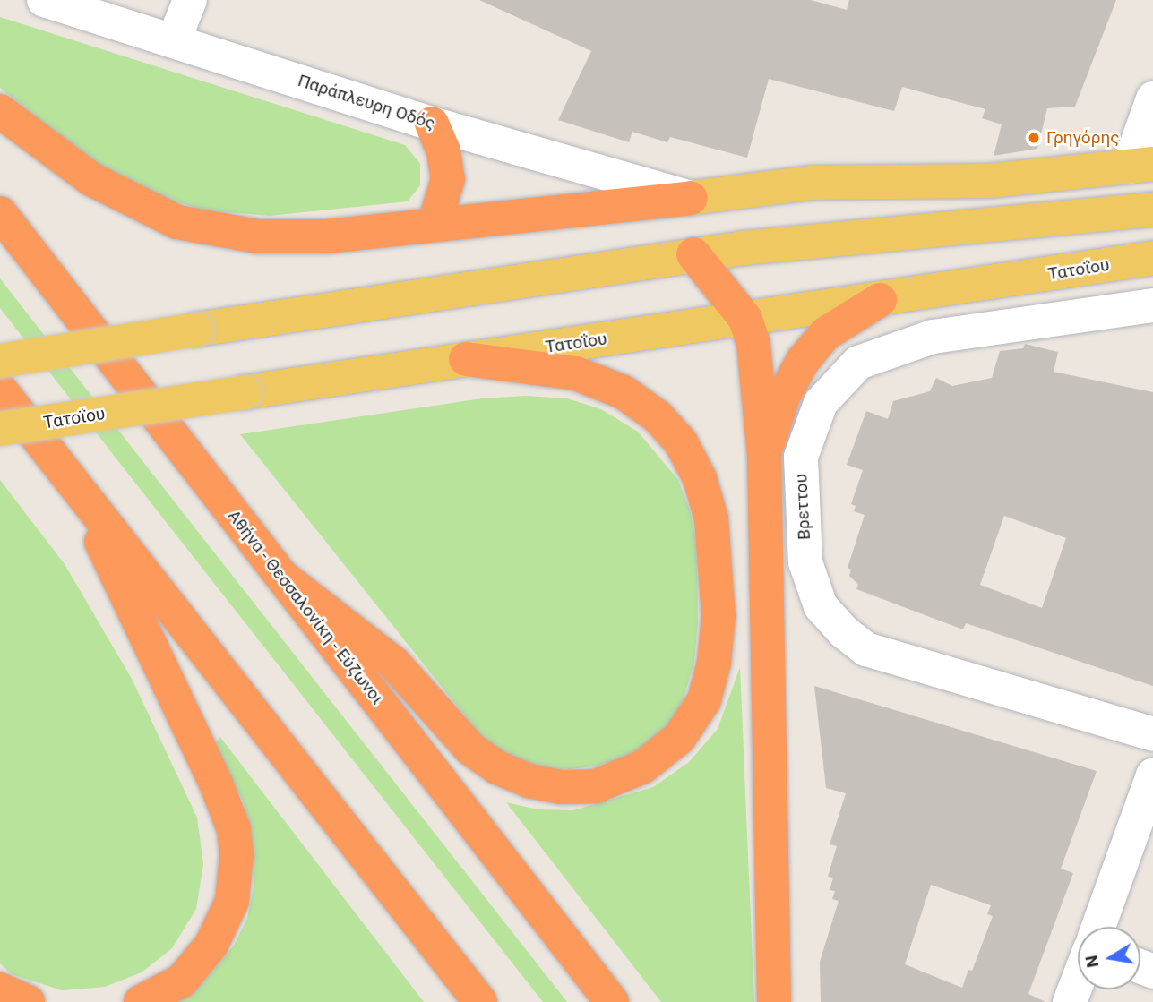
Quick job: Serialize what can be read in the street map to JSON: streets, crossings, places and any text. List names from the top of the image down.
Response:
{
  "streets": {
    "highway": ["Αθήνα - Θεσσαλονίκη - Εύζωνοι"],
    "main road": ["Τατοΐου"],
    "street": ["Παράπλευρη Οδός", "Βρεττου"]
  },
  "places": ["Γρηγόρης"],
  "north": "left"
}
